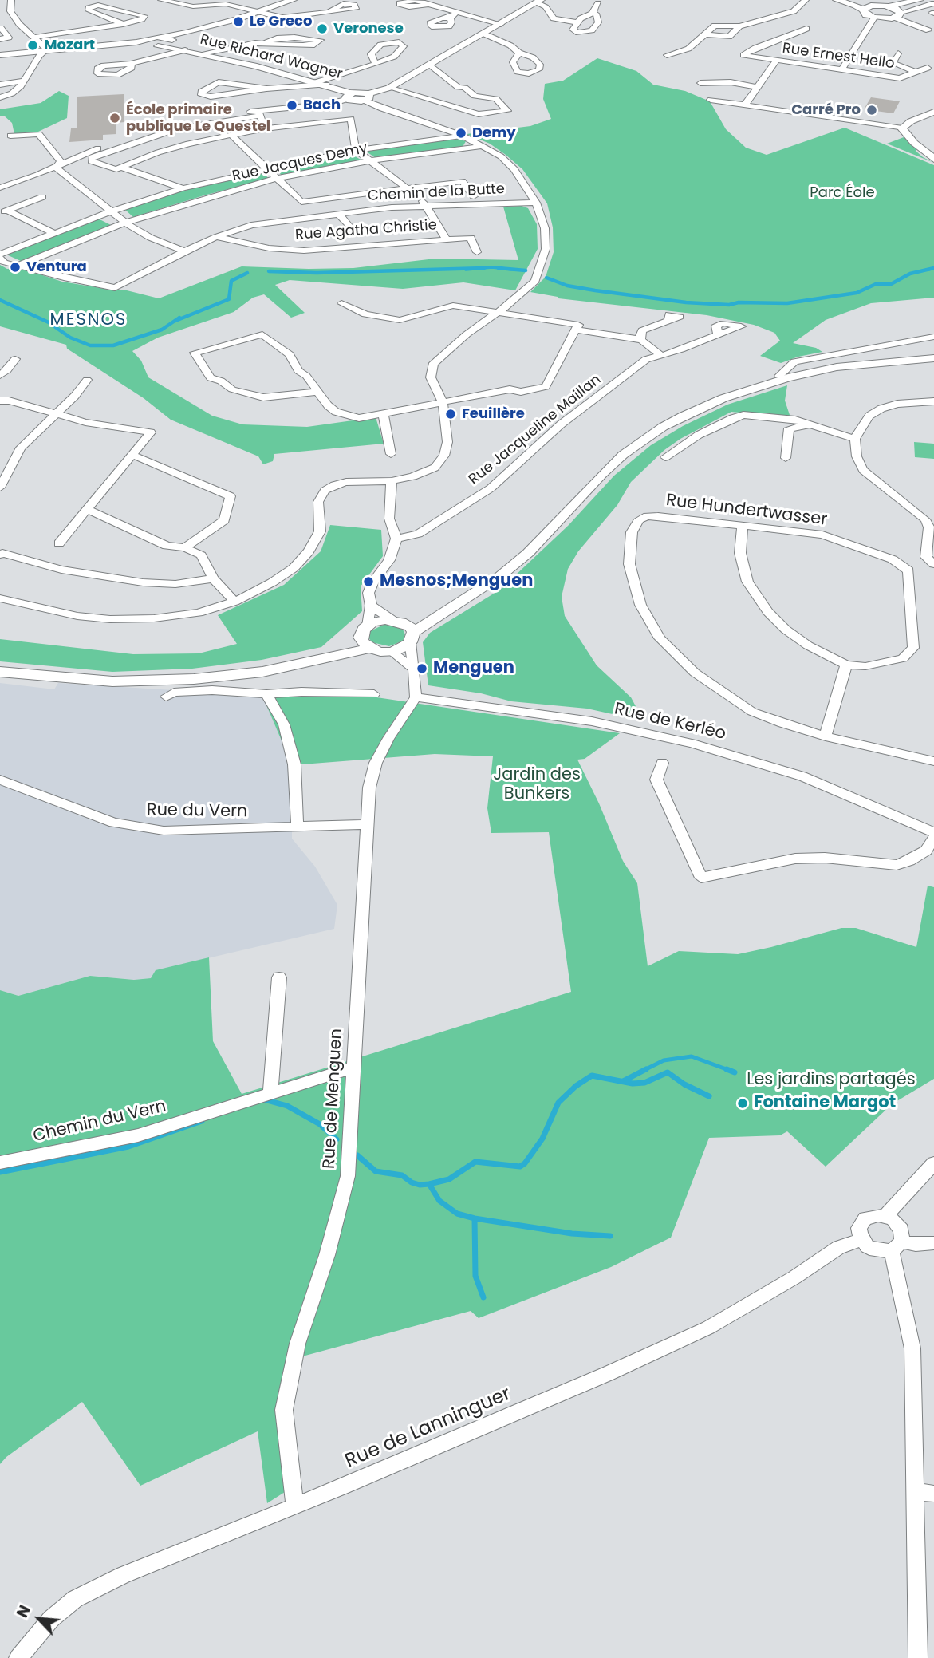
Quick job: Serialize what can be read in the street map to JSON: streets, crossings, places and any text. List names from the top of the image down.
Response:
{
  "streets": {
    "street": [
      "Rue Ernest Hello",
      "Rue Richard Wagner",
      "Rue Jacques Demy",
      "Chemin de la Butte",
      "Rue Agatha Christie",
      "Rue Jacqueline Maillan",
      "Rue Hundertwasser",
      "Rue de Kerléo",
      "Rue du Vern",
      "Rue de Menguen",
      "Chemin du Vern",
      "Rue de Lanninguer"
    ]
  },
  "crossings": [
    ["Rue Jacques Demy", "Chemin de la Butte"],
    ["Chemin de la Butte", "Rue Agatha Christie"],
    ["Rue de Kerléo", "Rue de Menguen"],
    ["Rue du Vern", "Rue de Menguen"],
    ["Rue de Menguen", "Chemin du Vern"],
    ["Rue de Menguen", "Rue de Lanninguer"]
  ],
  "districts": ["MESNOS"],
  "parks": ["Parc Éole", "Jardin des Bunkers", "Les jardins partagés"],
  "places": [
    "Le Greco",
    "Veronese",
    "Mozart",
    "Bach",
    "Carré Pro",
    "École primaire publique Le Questel",
    "Demy",
    "Ventura",
    "Feuillère",
    "Mesnos;Menguen",
    "Menguen",
    "Fontaine Margot"
  ],
  "north": "top left"
}
